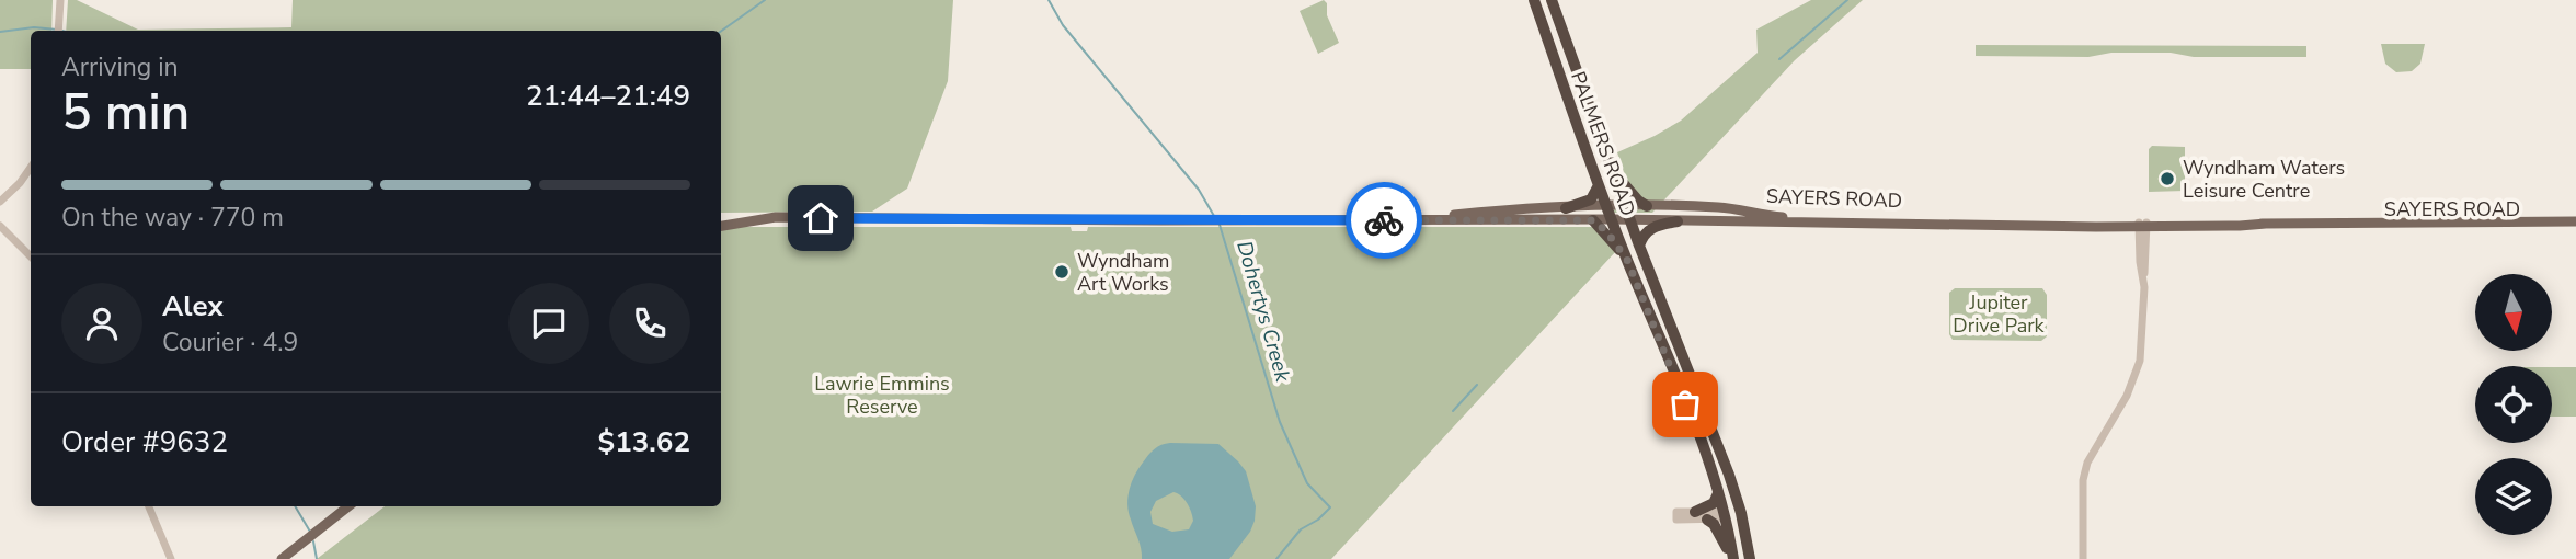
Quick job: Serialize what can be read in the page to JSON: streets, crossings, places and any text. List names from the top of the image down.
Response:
{
  "streets": {
    "highway": ["PALMERS ROAD"],
    "main road": ["SAYERS ROAD"]
  },
  "crossings": [
    ["PALMERS ROAD", "SAYERS ROAD"]
  ],
  "water": ["Dohertys Creek"],
  "parks": ["Jupiter Drive Park", "Lawrie Emmins Reserve"],
  "places": ["Wyndham Waters Leisure Centre", "Wyndham Art Works"],
  "north": "bottom",
  "page": {
    "heading": ["5 min", "Arriving in", "21:44–21:49"],
    "panel": [
      "Alex",
      "Courier · 4.9",
      "Order #9632",
      "$13.62"
    ],
    "bar": "On the way · 770 m"
  }
}
